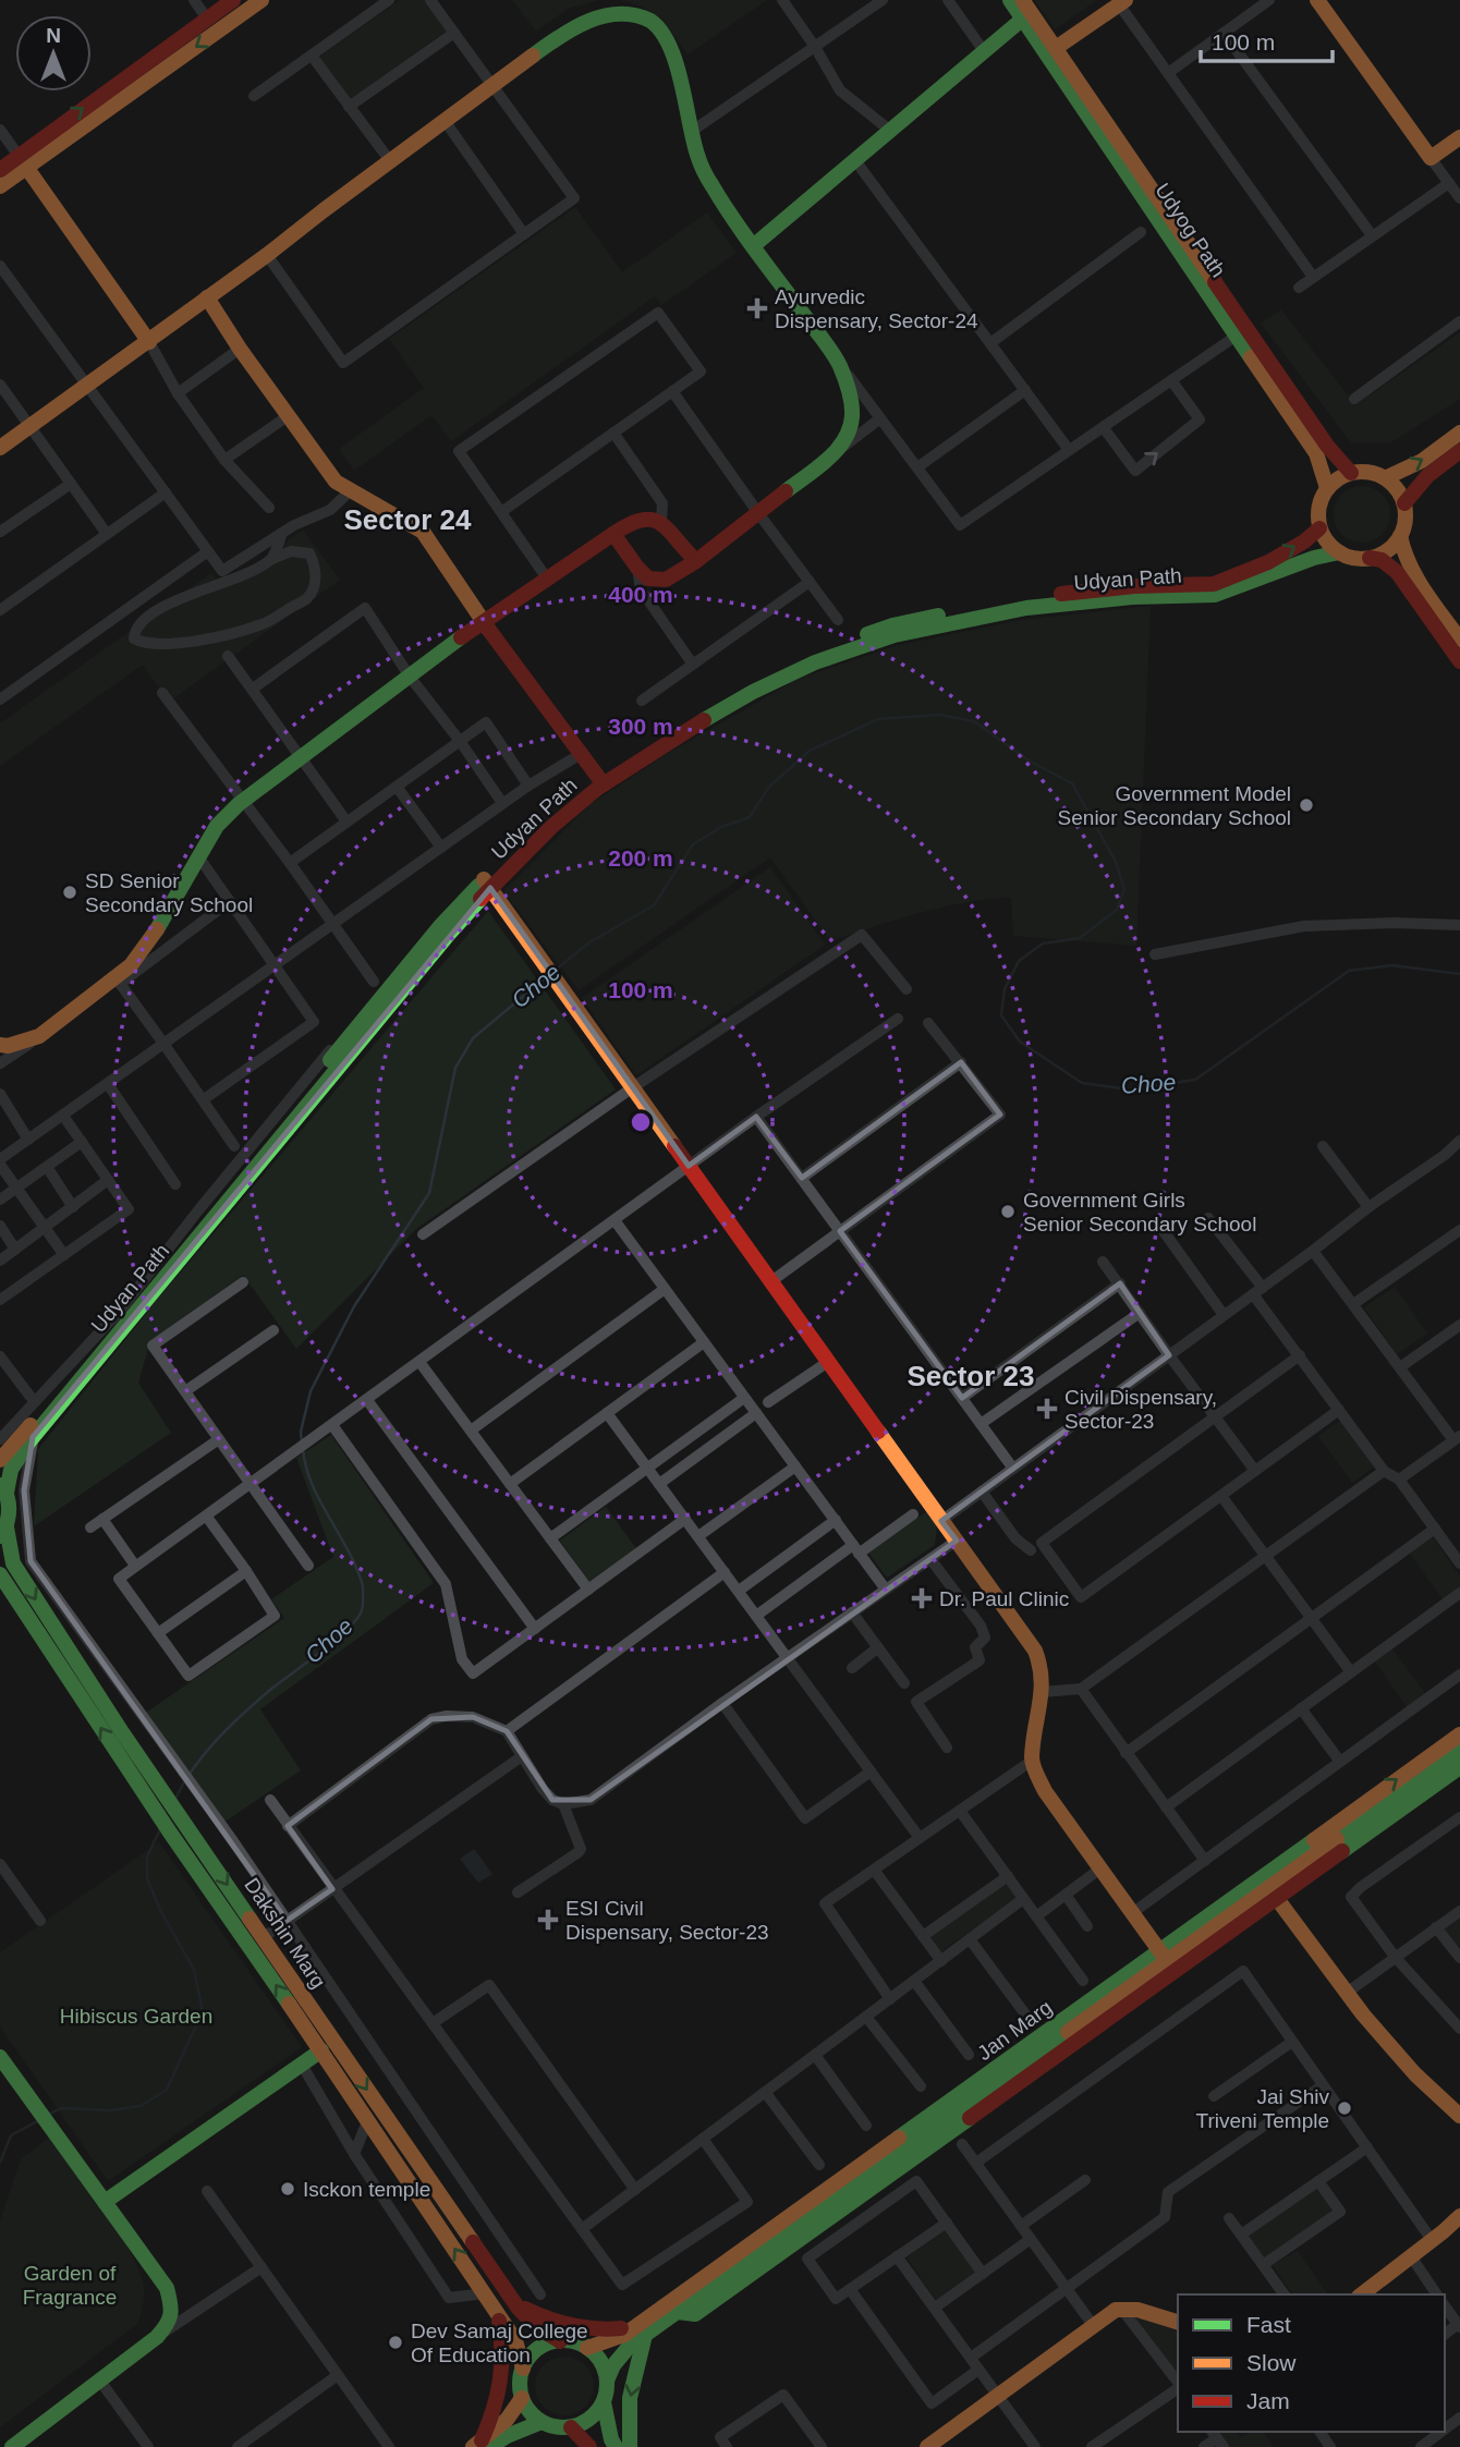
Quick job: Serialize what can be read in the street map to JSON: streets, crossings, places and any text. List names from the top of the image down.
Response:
{
  "streets": {
    "main road": [
      "Udyog Path",
      "Udyan Path",
      "Dakshin Marg",
      "Jan Marg"
    ]
  },
  "crossings": [
    ["Udyog Path", "Udyan Path"],
    ["Udyan Path", "Dakshin Marg"],
    ["Dakshin Marg", "Jan Marg"]
  ],
  "districts": ["Sector 24", "Sector 23"],
  "water": ["Choe"],
  "parks": ["Hibiscus Garden", "Garden of Fragrance"],
  "places": {
    "health": [
      "Ayurvedic Dispensary, Sector-24",
      "Civil Dispensary, Sector-23",
      "Dr. Paul Clinic",
      "ESI Civil Dispensary, Sector-23"
    ],
    "other": [
      "Government Model Senior Secondary School",
      "SD Senior Secondary School",
      "Government Girls Senior Secondary School",
      "Jai Shiv Triveni Temple",
      "Isckon temple",
      "Dev Samaj College Of Education"
    ]
  },
  "legend": ["Fast", "Slow", "Jam"],
  "scale_bar": "100 m",
  "north": "top",
  "rings": [
    "400 m",
    "300 m",
    "200 m",
    "100 m"
  ]
}
